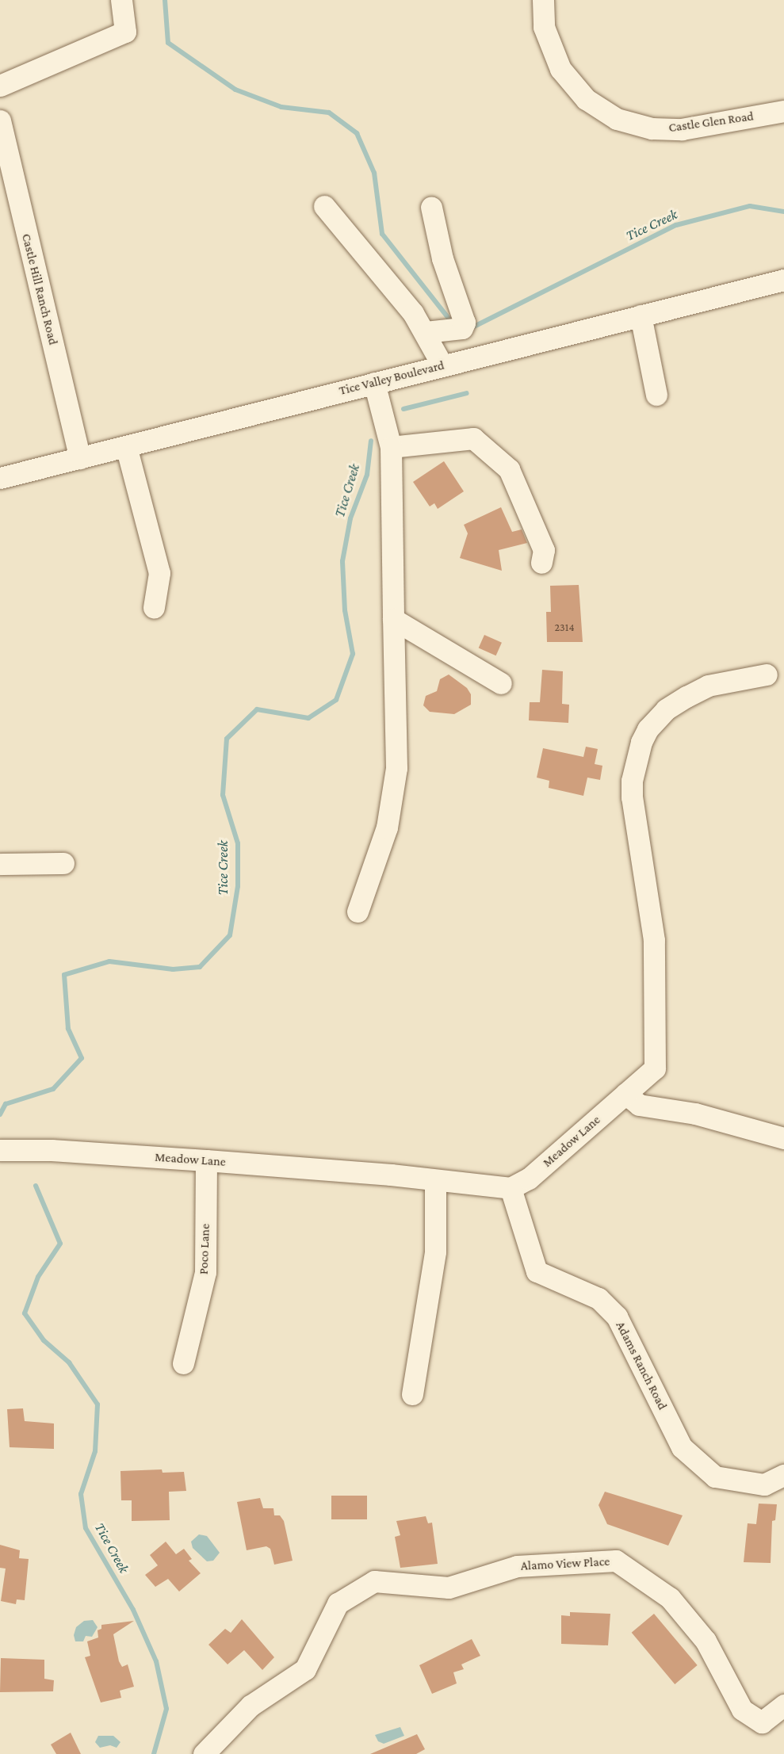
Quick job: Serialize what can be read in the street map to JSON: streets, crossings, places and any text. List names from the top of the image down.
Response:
{
  "streets": {
    "street": [
      "Castle Glen Road",
      "Castle Hill Ranch Road",
      "Tice Valley Boulevard",
      "Meadow Lane",
      "Poco Lane",
      "Adams Ranch Road",
      "Alamo View Place"
    ]
  },
  "crossings": [
    ["Castle Hill Ranch Road", "Tice Valley Boulevard"],
    ["Meadow Lane", "Poco Lane"],
    ["Meadow Lane", "Adams Ranch Road"]
  ],
  "water": ["Tice Creek"],
  "house_numbers": ["2314"]
}
